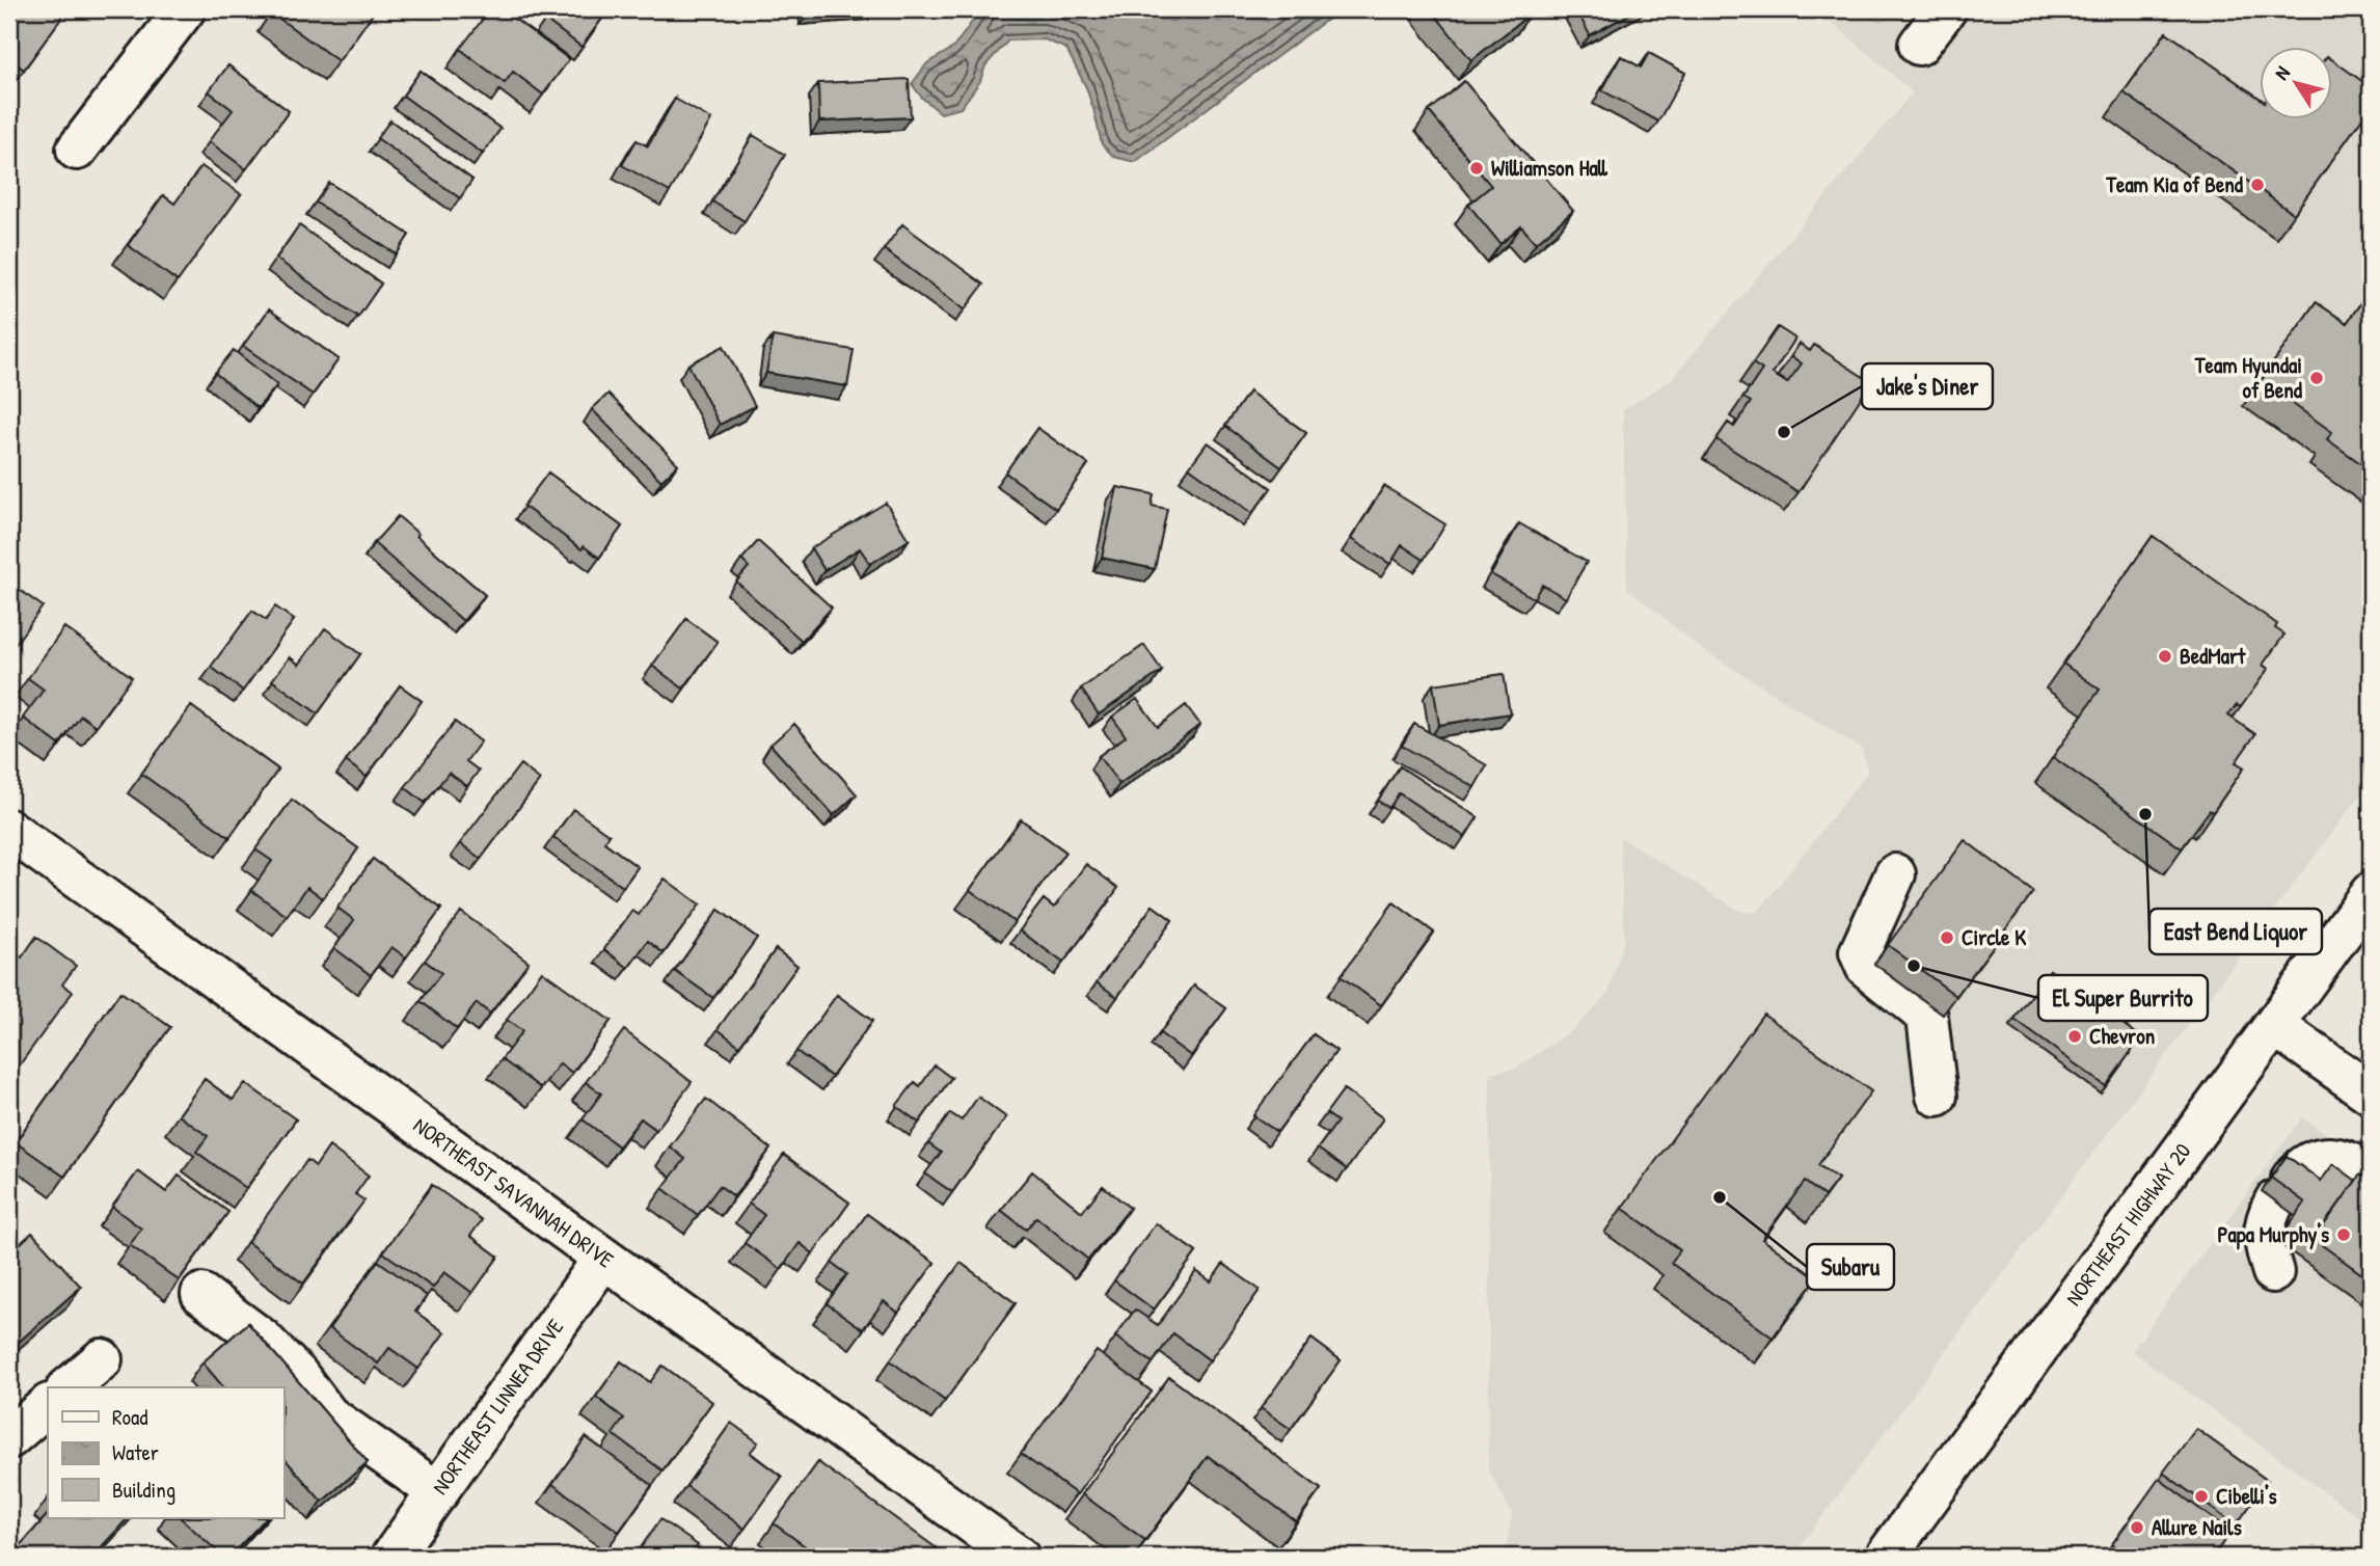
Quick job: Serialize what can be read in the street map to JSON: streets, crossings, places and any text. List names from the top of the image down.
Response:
{
  "streets": {
    "street": ["NORTHEAST SAVANNAH DRIVE", "NORTHEAST HIGHWAY 20", "NORTHEAST LINNEA DRIVE"]
  },
  "crossings": [
    ["NORTHEAST SAVANNAH DRIVE", "NORTHEAST LINNEA DRIVE"]
  ],
  "places": [
    "Williamson Hall",
    "Team Kia of Bend",
    "Team Hyundai of Bend",
    "Jake's Diner",
    "BedMart",
    "East Bend Liquor",
    "Circle K",
    "El Super Burrito",
    "Chevron",
    "Subaru",
    "Papa Murphy's",
    "Cibelli's",
    "Allure Nails"
  ],
  "legend": ["Road", "Water", "Building"],
  "north": "top left"
}
